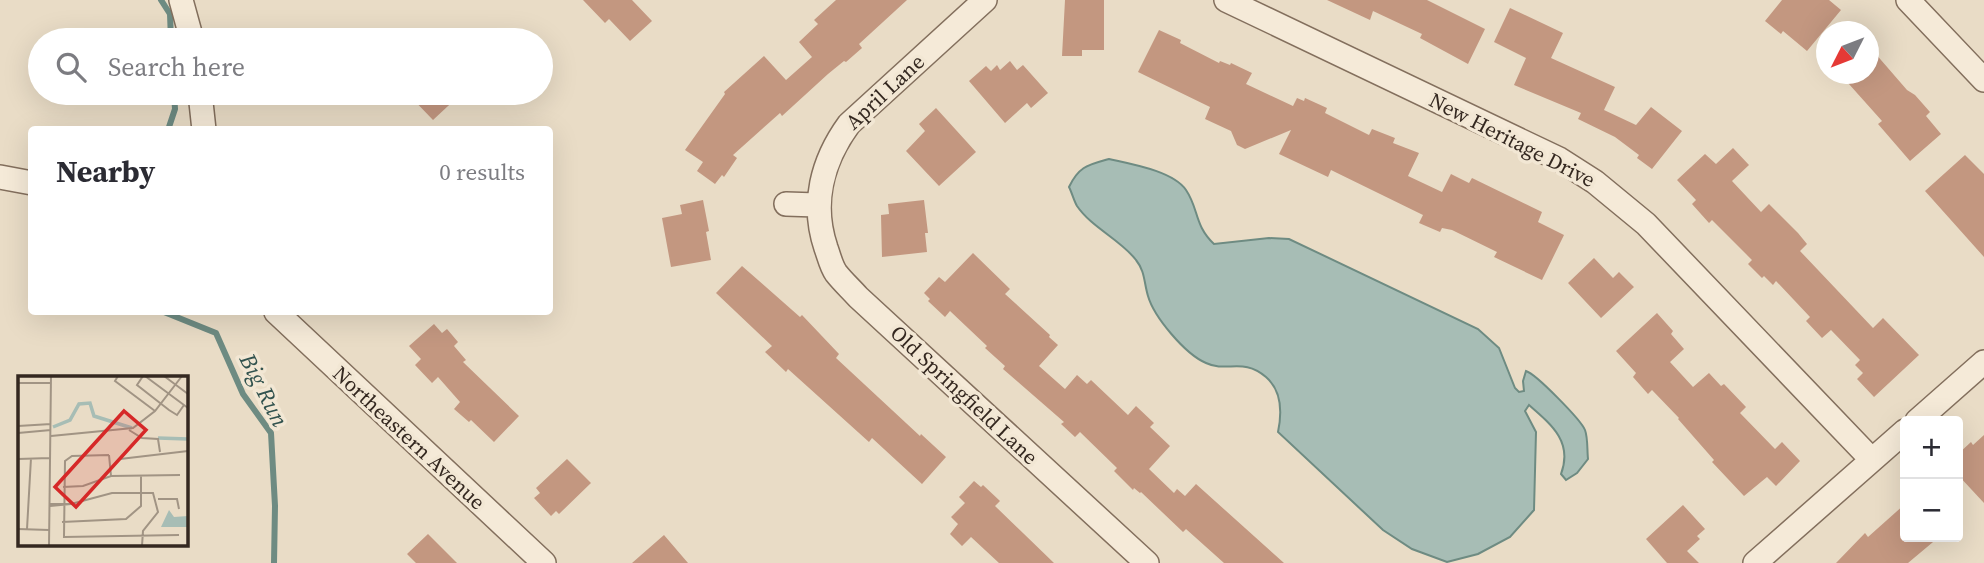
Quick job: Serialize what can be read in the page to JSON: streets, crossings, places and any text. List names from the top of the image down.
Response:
{
  "streets": {
    "street": [
      "April Lane",
      "New Heritage Drive",
      "Old Springfield Lane",
      "Northeastern Avenue"
    ]
  },
  "crossings": [
    ["April Lane", "Old Springfield Lane"]
  ],
  "water": ["Big Run"],
  "north": "bottom left",
  "page": {
    "search": "Search here",
    "heading": ["Nearby", "0 results"],
    "map_buttons": ["+", "−"]
  }
}
